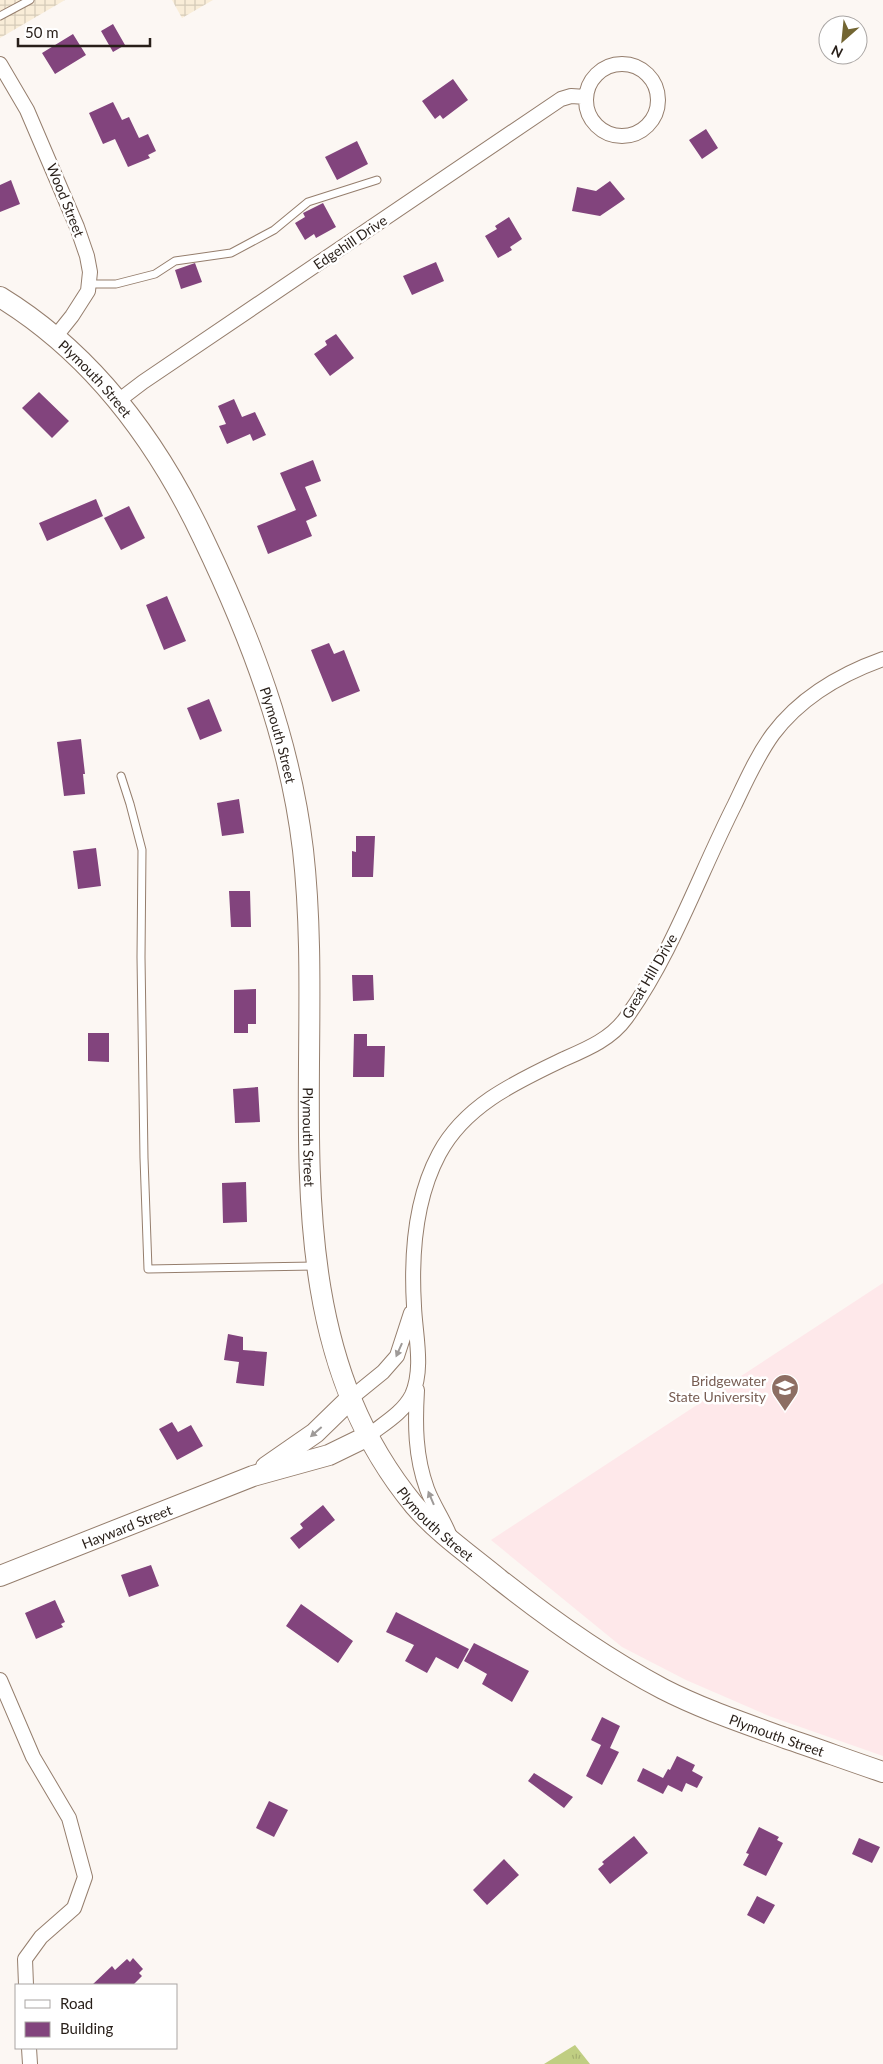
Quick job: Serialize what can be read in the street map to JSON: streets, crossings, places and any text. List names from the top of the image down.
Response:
{
  "streets": {
    "main road": ["Plymouth Street", "Hayward Street"],
    "street": ["Wood Street", "Edgehill Drive", "Great Hill Drive"]
  },
  "crossings": [
    ["Edgehill Drive", "Plymouth Street"],
    ["Plymouth Street", "Great Hill Drive"],
    ["Plymouth Street", "Hayward Street"],
    ["Great Hill Drive", "Hayward Street"]
  ],
  "places": {
    "school or university": ["Bridgewater State University"]
  },
  "legend": ["Road", "Building"],
  "scale_bar": "50 m",
  "north": "bottom left"
}
